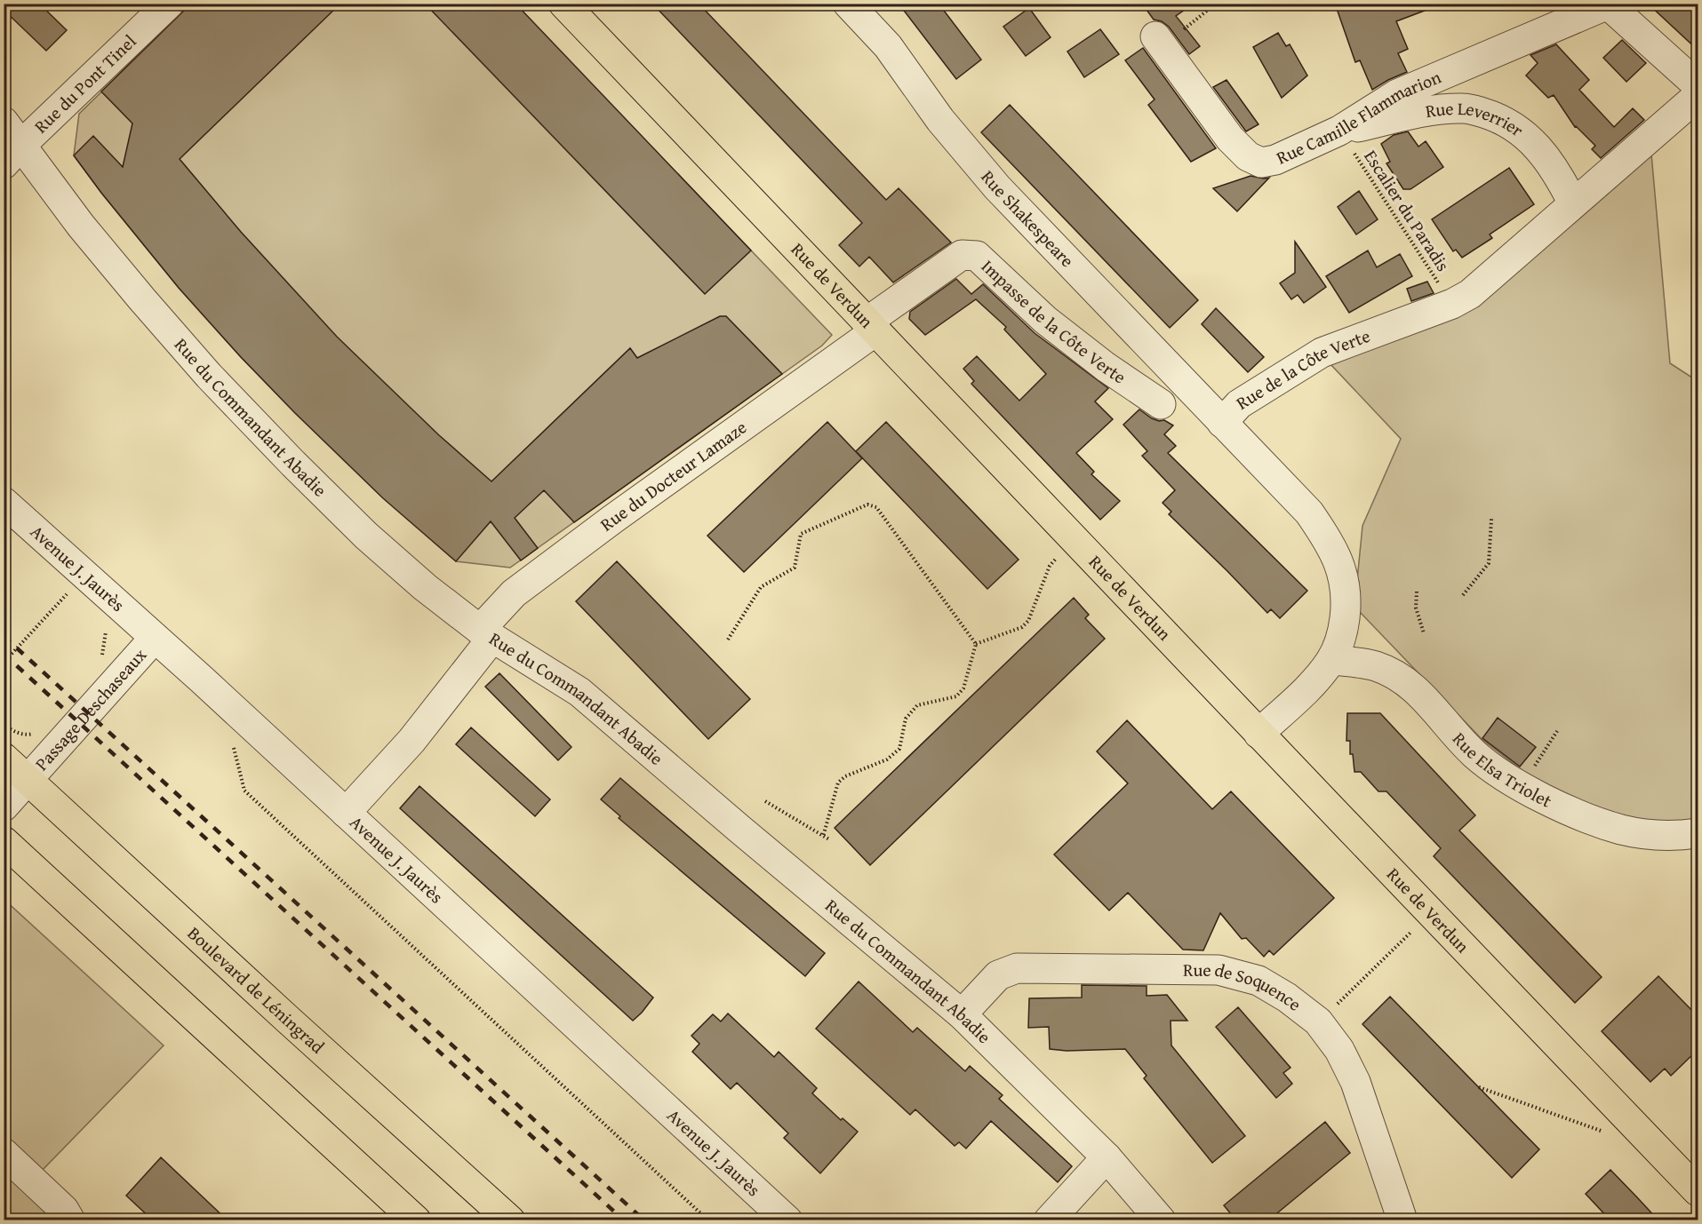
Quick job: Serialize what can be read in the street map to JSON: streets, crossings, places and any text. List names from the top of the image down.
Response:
{
  "streets": {
    "main road": ["Rue de Verdun", "Boulevard de Léningrad"],
    "street": [
      "Rue du Pont Tinel",
      "Rue Camille Flammarion",
      "Rue Leverrier",
      "Rue Shakespeare",
      "Impasse de la Côte Verte",
      "Rue de la Côte Verte",
      "Rue du Commandant Abadie",
      "Rue du Docteur Lamaze",
      "Avenue J. Jaurès",
      "Passage Deschaseaux",
      "Rue Elsa Triolet",
      "Rue de Soquence"
    ],
    "path": ["Escalier du Paradis"]
  },
  "crossings": [
    ["Rue du Pont Tinel", "Rue du Commandant Abadie"],
    ["Rue Camille Flammarion", "Rue Leverrier"],
    ["Rue Camille Flammarion", "Escalier du Paradis"],
    ["Rue Leverrier", "Escalier du Paradis"],
    ["Rue Leverrier", "Rue de la Côte Verte"],
    ["Escalier du Paradis", "Rue de la Côte Verte"],
    ["Rue Shakespeare", "Rue de la Côte Verte"],
    ["Rue de Verdun", "Impasse de la Côte Verte"],
    ["Rue de Verdun", "Rue de la Côte Verte"],
    ["Rue de Verdun", "Rue du Docteur Lamaze"],
    ["Impasse de la Côte Verte", "Rue du Docteur Lamaze"],
    ["Rue de la Côte Verte", "Rue Elsa Triolet"],
    ["Rue du Commandant Abadie", "Rue du Docteur Lamaze"],
    ["Rue du Commandant Abadie", "Rue de Soquence"],
    ["Rue du Docteur Lamaze", "Avenue J. Jaurès"],
    ["Avenue J. Jaurès", "Passage Deschaseaux"],
    ["Passage Deschaseaux", "Boulevard de Léningrad"]
  ]
}
